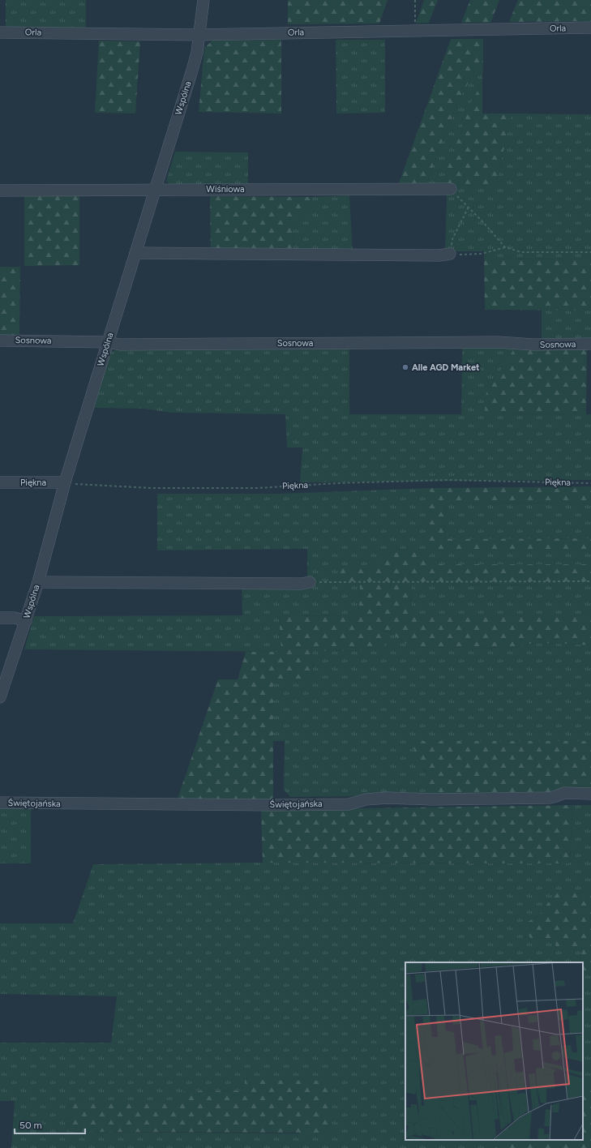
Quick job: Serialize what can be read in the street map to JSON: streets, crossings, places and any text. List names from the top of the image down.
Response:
{
  "streets": {
    "street": [
      "Orla",
      "Wspólna",
      "Wiśniowa",
      "Sosnowa",
      "Piękna",
      "Świętojańska"
    ]
  },
  "crossings": [
    ["Orla", "Wspólna"],
    ["Wspólna", "Wiśniowa"],
    ["Wspólna", "Sosnowa"],
    ["Wspólna", "Piękna"]
  ],
  "places": ["Alle AGD Market"],
  "scale_bar": "50 m"
}
